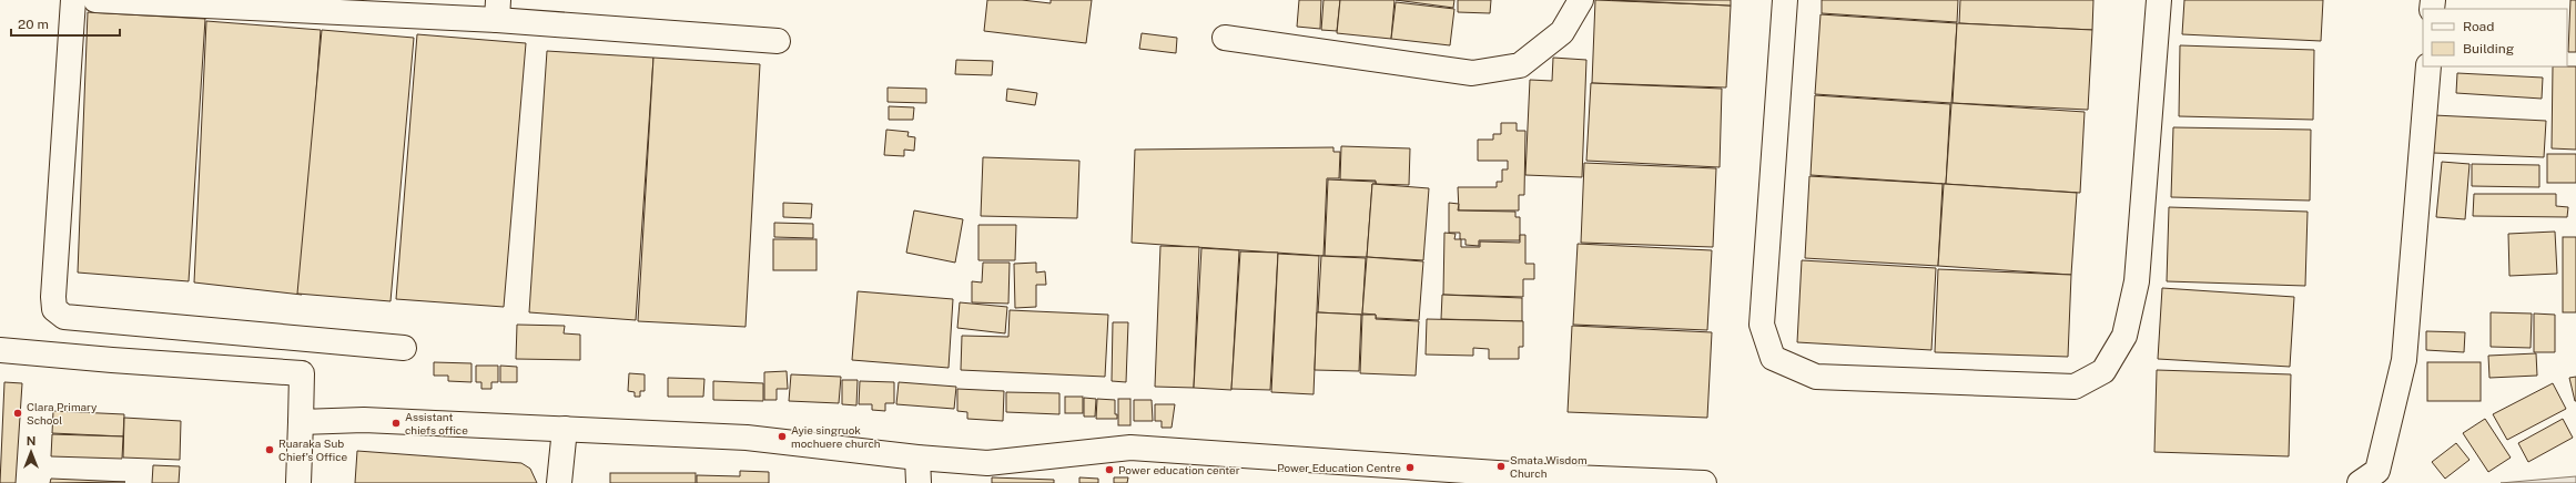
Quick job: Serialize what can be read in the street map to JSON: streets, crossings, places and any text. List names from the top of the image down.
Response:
{
  "places": [
    "Clara Primary School",
    "Assistant chiefs office",
    "Ayie singruok mochuere church",
    "Ruaraka Sub Chief's Office",
    "Smata Wisdom Church",
    "Power Education Centre",
    "Power education center"
  ],
  "legend": ["Road", "Building"],
  "scale_bar": "20 m",
  "north": "top"
}
